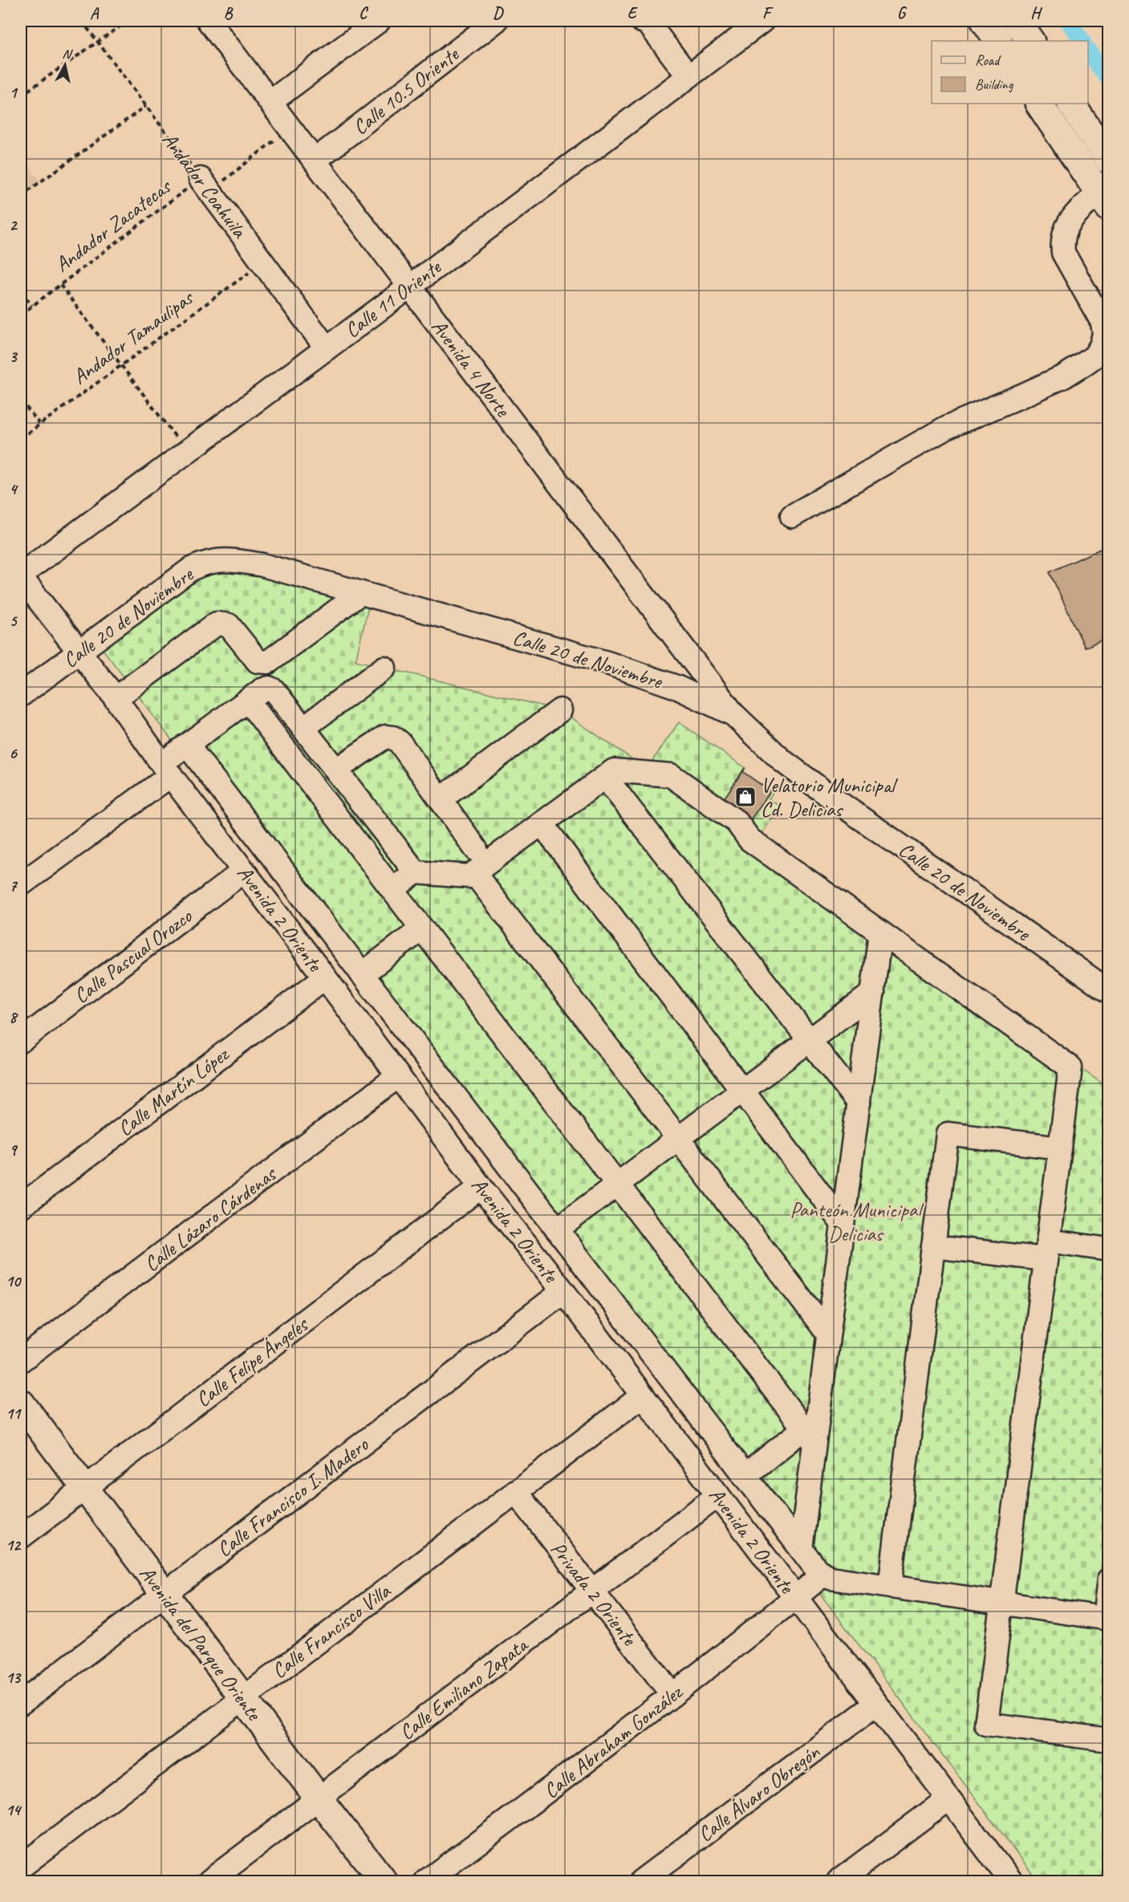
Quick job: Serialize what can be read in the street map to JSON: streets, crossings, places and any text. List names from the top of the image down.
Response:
{
  "streets": {
    "main road": ["Avenida del Parque Oriente"],
    "street": [
      "Calle 10.5 Oriente",
      "Andador Coahuila",
      "Calle 11 Oriente",
      "Avenida 4 Norte",
      "Calle 20 de Noviembre",
      "Avenida 2 Oriente",
      "Calle Pascual Orozco",
      "Calle Martín López",
      "Calle Lázaro Cárdenas",
      "Calle Felipe Ángeles",
      "Calle Francisco I. Madero",
      "Privada 2 Oriente",
      "Calle Francisco Villa",
      "Calle Emiliano Zapata",
      "Calle Abraham González",
      "Calle Álvaro Obregón"
    ],
    "path": ["Andador Zacatecas", "Andador Tamaulipas"]
  },
  "crossings": [
    ["Calle 10.5 Oriente", "Avenida 4 Norte"],
    ["Andador Coahuila", "Andador Zacatecas"],
    ["Andador Coahuila", "Calle 11 Oriente"],
    ["Andador Coahuila", "Andador Tamaulipas"],
    ["Andador Zacatecas", "Avenida 4 Norte"],
    ["Calle 11 Oriente", "Avenida 4 Norte"],
    ["Calle 11 Oriente", "Avenida 2 Oriente"],
    ["Avenida 4 Norte", "Calle 20 de Noviembre"],
    ["Calle 20 de Noviembre", "Avenida 2 Oriente"],
    ["Avenida 2 Oriente", "Calle Pascual Orozco"],
    ["Avenida 2 Oriente", "Calle Martín López"],
    ["Avenida 2 Oriente", "Calle Lázaro Cárdenas"],
    ["Avenida 2 Oriente", "Calle Felipe Ángeles"],
    ["Avenida 2 Oriente", "Calle Francisco I. Madero"],
    ["Avenida 2 Oriente", "Calle Francisco Villa"],
    ["Avenida 2 Oriente", "Calle Emiliano Zapata"],
    ["Avenida 2 Oriente", "Calle Abraham González"],
    ["Avenida 2 Oriente", "Calle Álvaro Obregón"],
    ["Calle Felipe Ángeles", "Avenida del Parque Oriente"],
    ["Calle Francisco I. Madero", "Avenida del Parque Oriente"],
    ["Privada 2 Oriente", "Calle Francisco Villa"],
    ["Privada 2 Oriente", "Calle Emiliano Zapata"],
    ["Privada 2 Oriente", "Calle Abraham González"],
    ["Calle Francisco Villa", "Avenida del Parque Oriente"],
    ["Avenida del Parque Oriente", "Calle Emiliano Zapata"]
  ],
  "parks": ["Panteón Municipal Delicias"],
  "places": {
    "shop": ["Velatorio Municipal Cd. Delicias"]
  },
  "legend": ["Road", "Building"],
  "north": "top",
  "grid": {
    "columns": [
      "A",
      "B",
      "C",
      "D",
      "E",
      "F",
      "G",
      "H"
    ],
    "rows": [
      "1",
      "2",
      "3",
      "4",
      "5",
      "6",
      "7",
      "8",
      "9",
      "10",
      "11",
      "12",
      "13",
      "14"
    ]
  }
}
